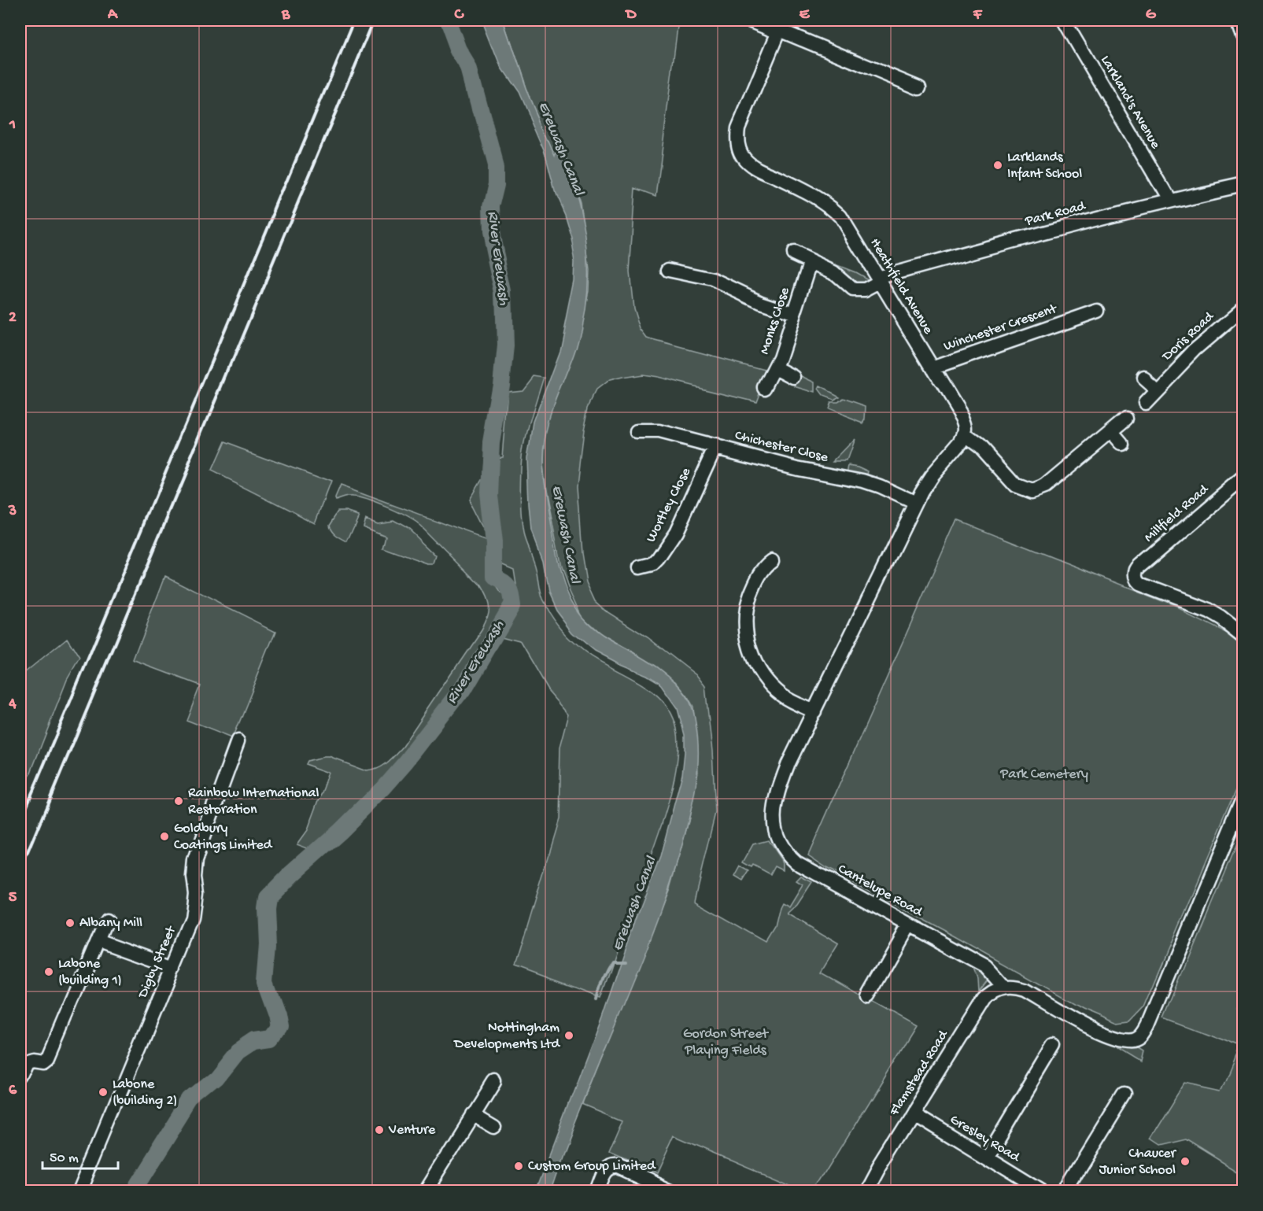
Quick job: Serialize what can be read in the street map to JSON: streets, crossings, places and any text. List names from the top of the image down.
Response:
{
  "streets": {
    "street": [
      "Larkland's Avenue",
      "Park Road",
      "Heathfield Avenue",
      "Monks Close",
      "Winchester Crescent",
      "Doris Road",
      "Chichester Close",
      "Wortley Close",
      "Millfield Road",
      "Cantelupe Road",
      "Digby Street",
      "Flamstead Road",
      "Gresley Road"
    ]
  },
  "crossings": [
    ["Larkland's Avenue", "Park Road"],
    ["Park Road", "Heathfield Avenue"],
    ["Heathfield Avenue", "Winchester Crescent"],
    ["Heathfield Avenue", "Cantelupe Road"],
    ["Chichester Close", "Wortley Close"],
    ["Chichester Close", "Cantelupe Road"],
    ["Cantelupe Road", "Flamstead Road"],
    ["Flamstead Road", "Gresley Road"]
  ],
  "water": ["Erewash Canal", "River Erewash"],
  "parks": ["Park Cemetery", "Gordon Street Playing Fields"],
  "places": [
    "Larklands Infant School",
    "Rainbow International Restoration",
    "Goldbury Coatings Limited",
    "Albany Mill",
    "Labone (building 1)",
    "Nottingham Developments Ltd",
    "Labone (building 2)",
    "Venture",
    "Chaucer Junior School",
    "Custom Group Limited"
  ],
  "scale_bar": "50 m",
  "grid": {
    "columns": [
      "A",
      "B",
      "C",
      "D",
      "E",
      "F",
      "G"
    ],
    "rows": [
      "1",
      "2",
      "3",
      "4",
      "5",
      "6"
    ]
  }
}
